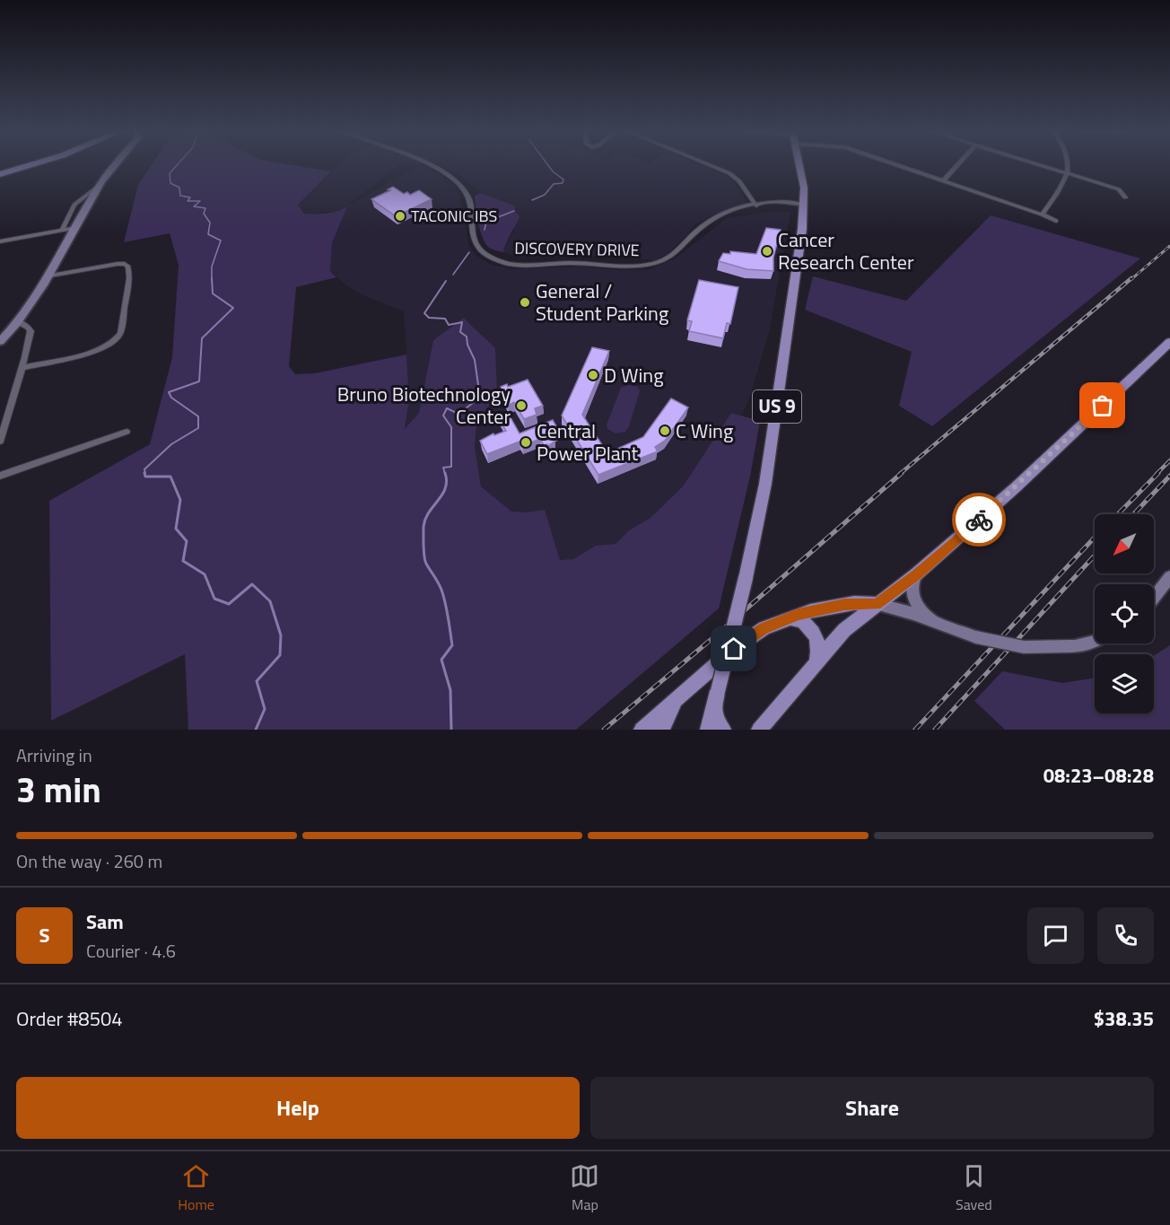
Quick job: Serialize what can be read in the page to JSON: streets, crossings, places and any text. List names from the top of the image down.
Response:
{
  "streets": {
    "main road": ["US 9"],
    "street": ["DISCOVERY DRIVE"]
  },
  "crossings": [
    ["DISCOVERY DRIVE", "US 9"]
  ],
  "places": [
    "TACONIC IBS",
    "Cancer Research Center",
    "General / Student Parking",
    "D Wing",
    "Bruno Biotechnology Center",
    "C Wing",
    "Central Power Plant"
  ],
  "north": "bottom left",
  "page": {
    "heading": ["3 min", "Arriving in", "08:23–08:28"],
    "panel": [
      "Sam",
      "Courier · 4.6",
      "Order #8504",
      "$38.35"
    ],
    "bar": "On the way · 260 m",
    "round": "S",
    "buttons": ["Help", "Share"],
    "tabs": ["Home", "Map", "Saved"]
  }
}
